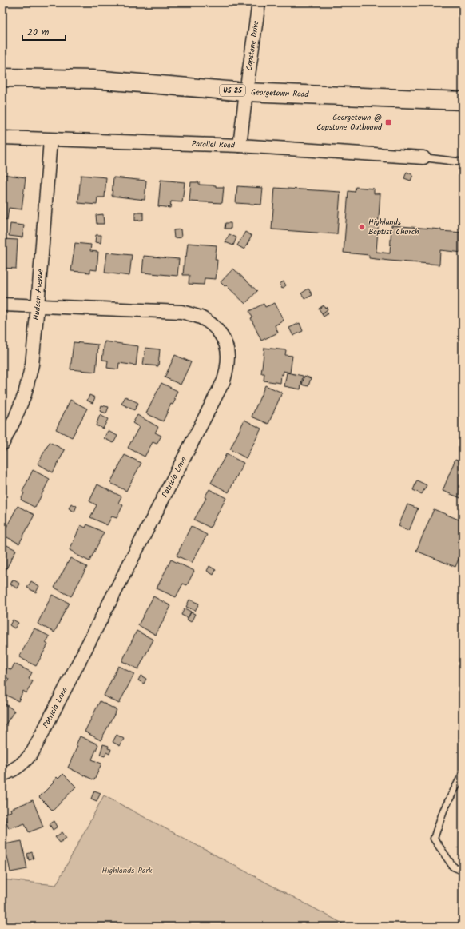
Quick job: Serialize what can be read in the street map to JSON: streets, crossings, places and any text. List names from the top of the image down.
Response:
{
  "streets": {
    "main road": ["US 25", "Georgetown Road"],
    "street": [
      "Capstone Drive",
      "Parallel Road",
      "Hudson Avenue",
      "Patricia Lane"
    ]
  },
  "crossings": [
    ["Capstone Drive", "Georgetown Road"],
    ["Capstone Drive", "Parallel Road"],
    ["Parallel Road", "Hudson Avenue"],
    ["Hudson Avenue", "Patricia Lane"]
  ],
  "parks": ["Highlands Park"],
  "places": {
    "transit": ["Georgetown @ Capstone Outbound"],
    "other": ["Highlands Baptist Church"]
  },
  "scale_bar": "20 m"
}
